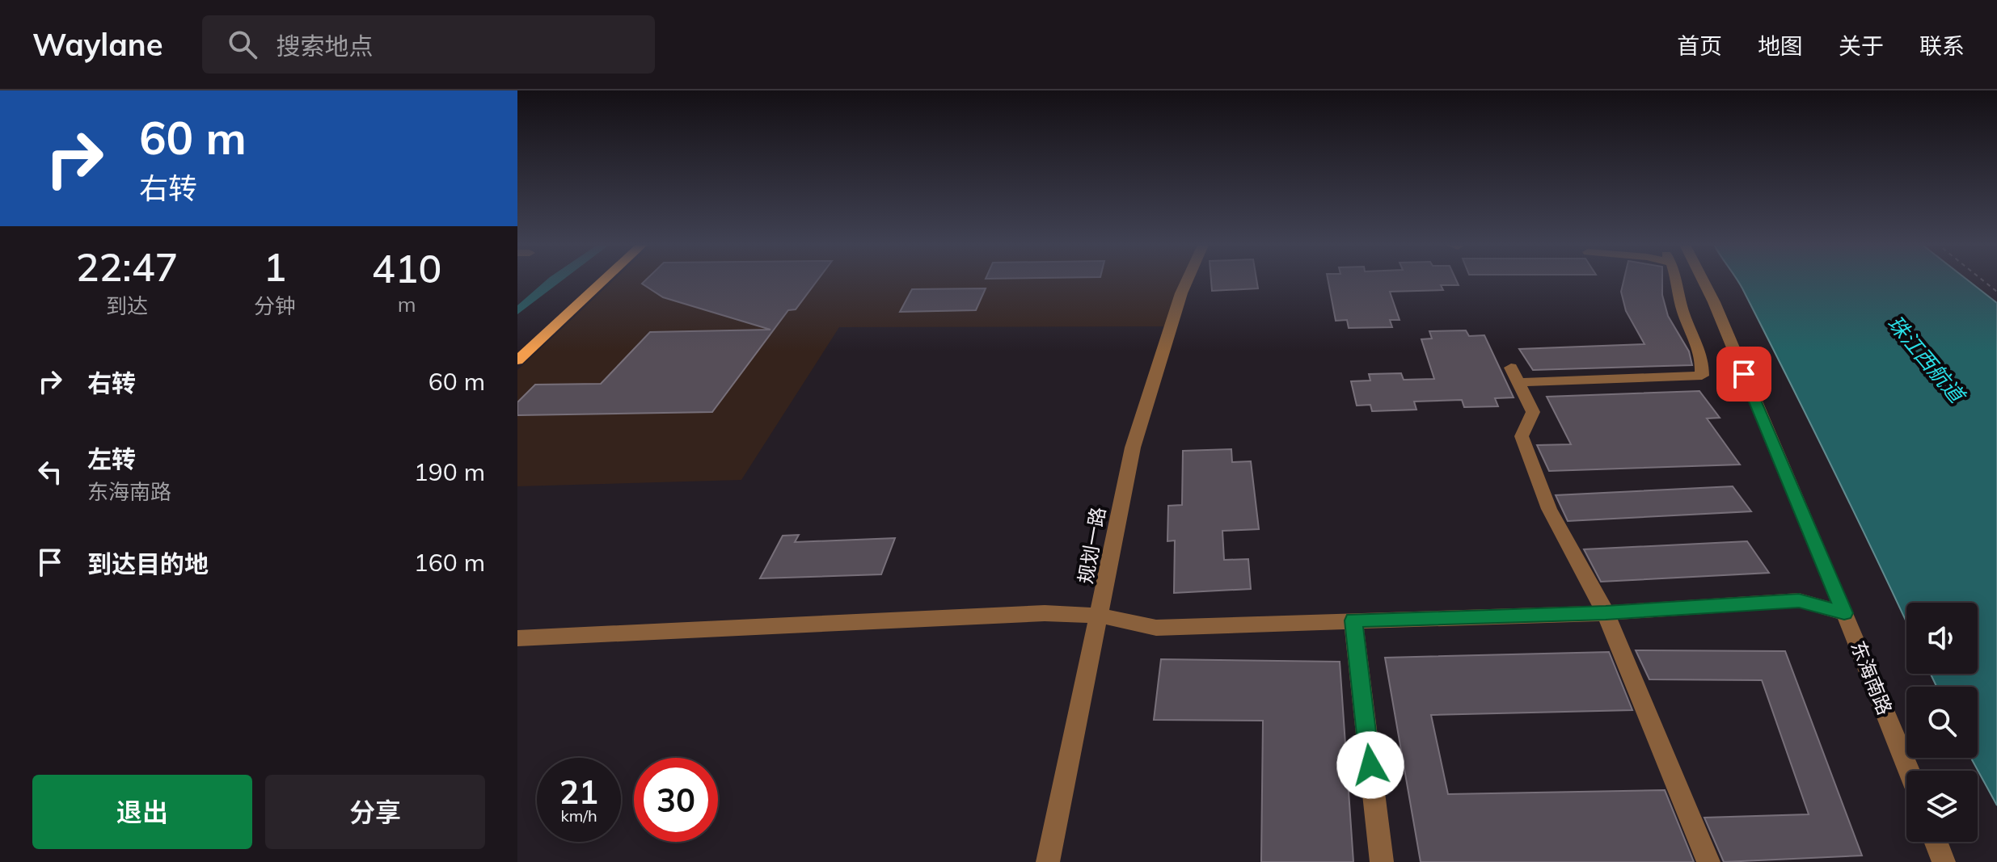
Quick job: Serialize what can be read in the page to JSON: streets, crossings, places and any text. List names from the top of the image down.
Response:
{
  "streets": {
    "street": ["规划一路", "东海南路"]
  },
  "water": ["珠江西航道"],
  "page": {
    "header": "Waylane",
    "search": "搜索地点",
    "nav": [
      "首页",
      "地图",
      "关于",
      "联系"
    ],
    "turn": ["60 m", "右转"],
    "eta": [
      "22:47",
      "到达",
      "1",
      "分钟",
      "410",
      "m"
    ],
    "list": [
      {
        "name": "右转",
        "value": "60 m"
      },
      {
        "name": "左转",
        "note": "东海南路",
        "value": "190 m"
      },
      {
        "name": "到达目的地",
        "value": "160 m"
      }
    ],
    "speed": "21 km/h",
    "limit": "30",
    "buttons": ["退出", "分享"]
  }
}
